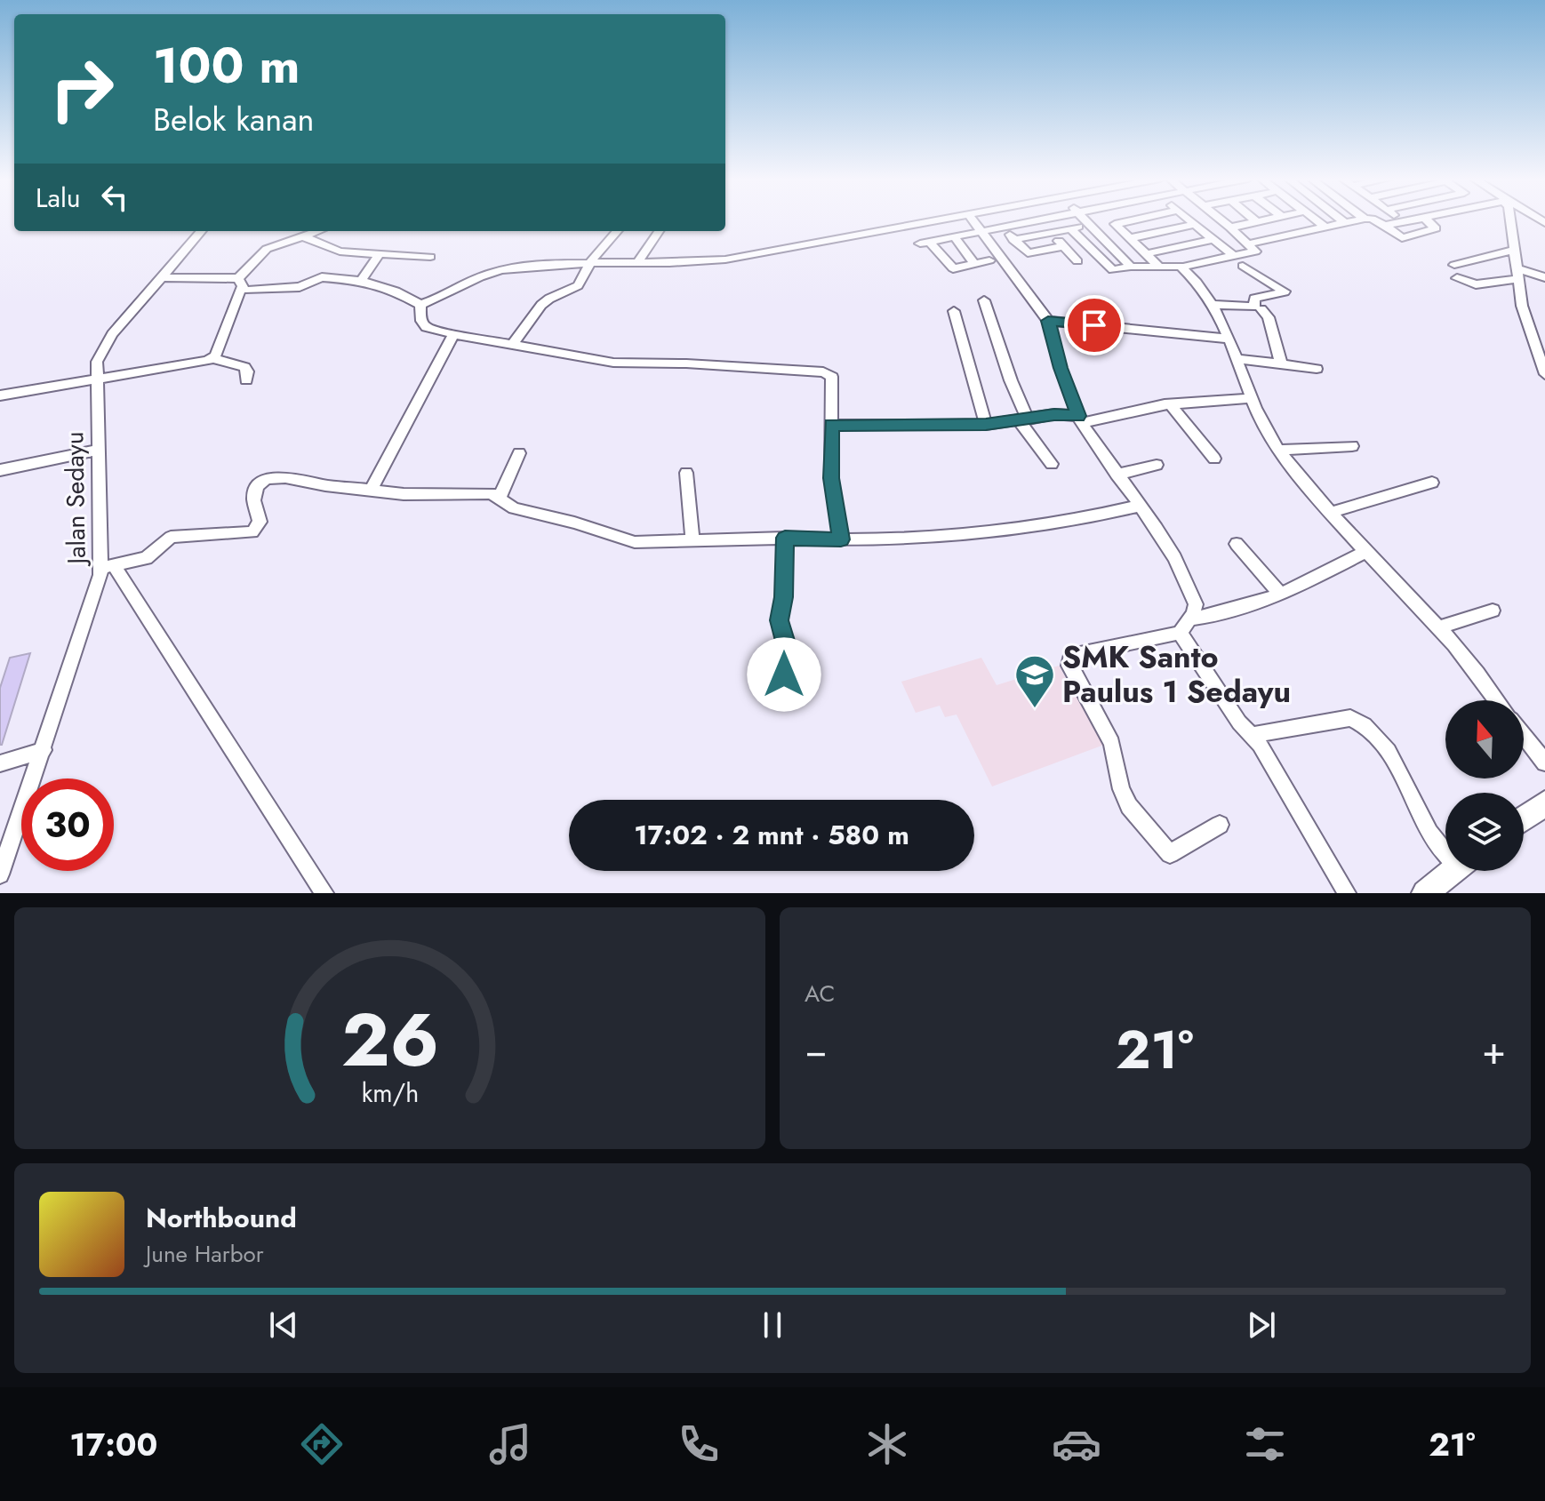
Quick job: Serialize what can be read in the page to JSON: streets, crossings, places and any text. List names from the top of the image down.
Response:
{
  "streets": {
    "street": ["Jalan Sedayu"]
  },
  "places": {
    "school or university": ["SMK Santo Paulus 1 Sedayu"]
  },
  "north": "top",
  "page": {
    "turn": ["100 m", "Belok kanan"],
    "then": "Lalu",
    "limit": "30",
    "trip": "17:02 · 2 mnt · 580 m",
    "tile": "AC",
    "heat": ["−", "21°", "+"],
    "song": ["Northbound", "June Harbor"],
    "tabs": ["17:00", "21°"],
    "gauge": ["26", "km/h"]
  }
}
